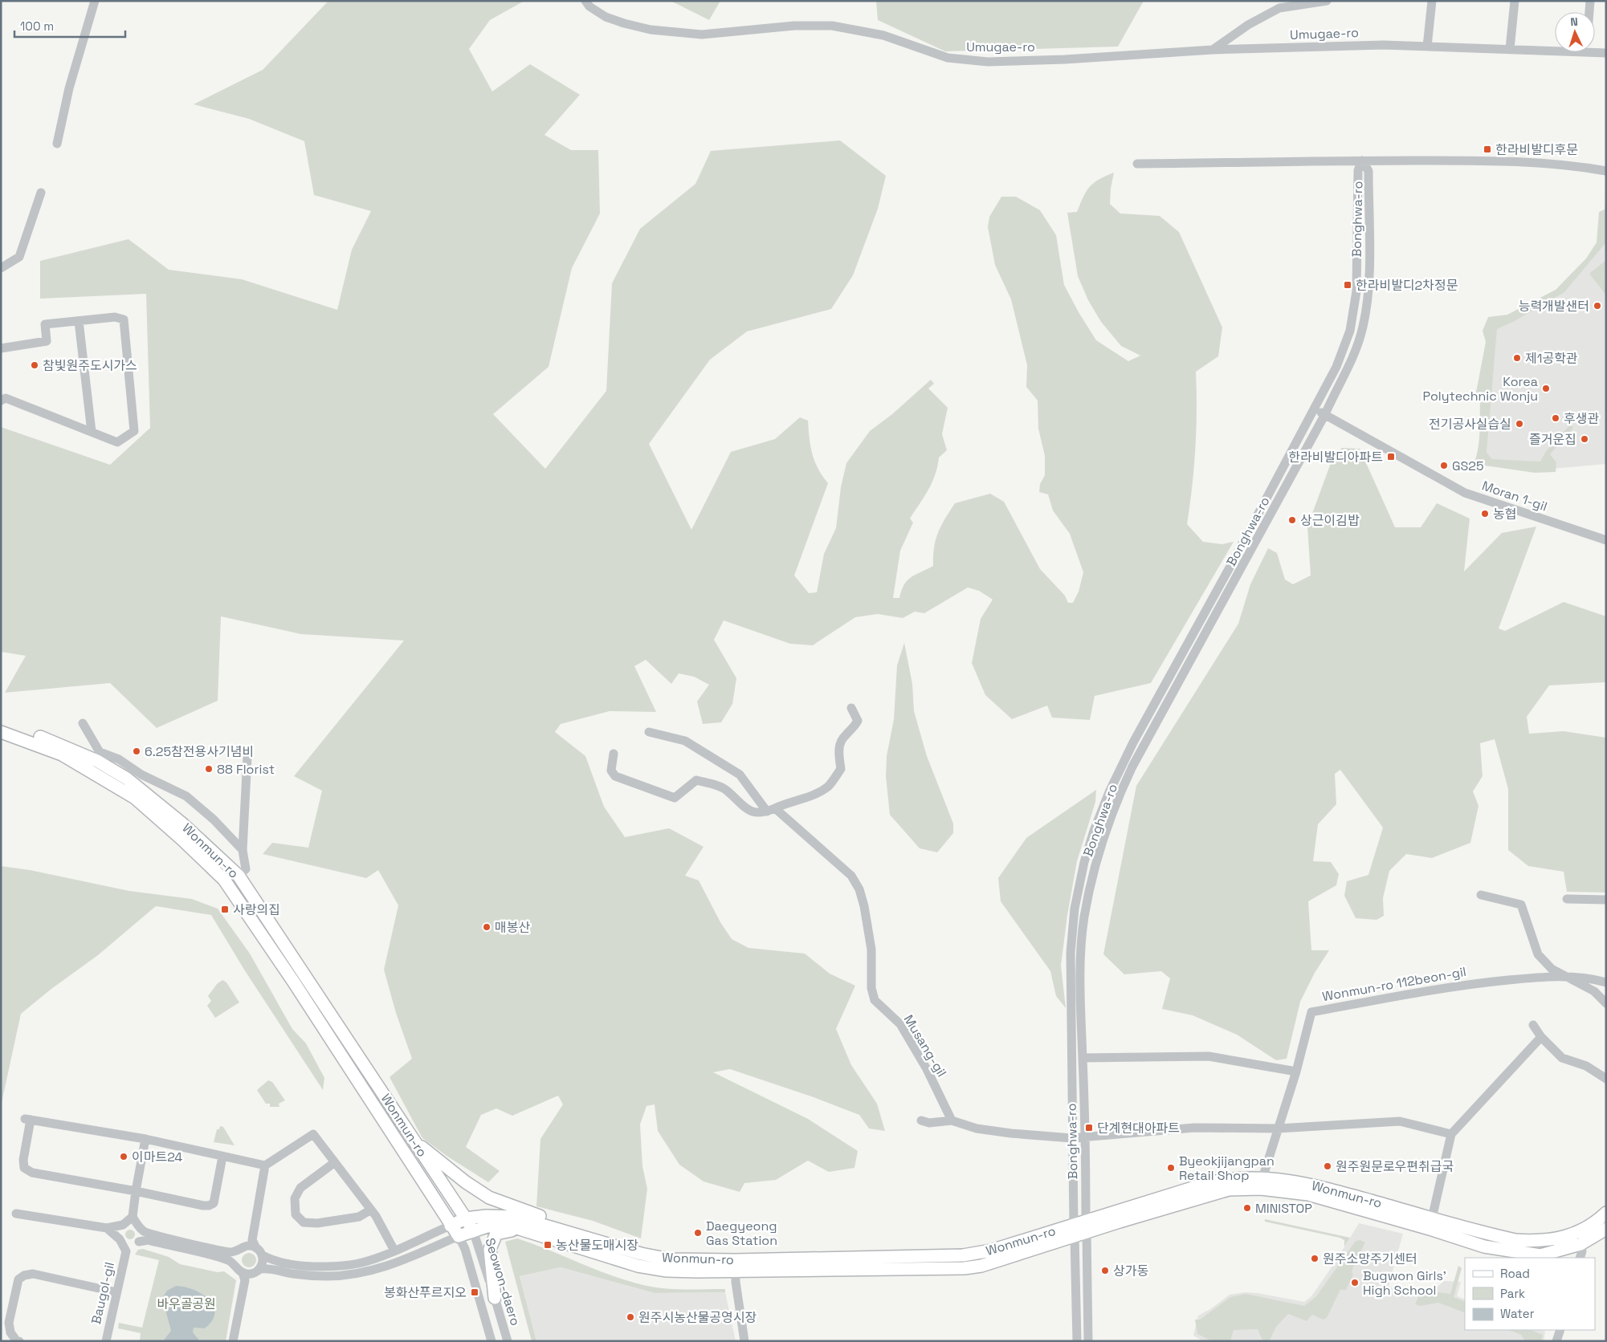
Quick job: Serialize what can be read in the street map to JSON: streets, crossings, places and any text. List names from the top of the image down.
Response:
{
  "streets": {
    "main road": ["Bonghwa-ro", "Wonmun-ro"],
    "street": [
      "Umugae-ro",
      "Moran 1-gil",
      "Wonmun-ro 112beon-gil",
      "Musang-gil",
      "Seowon-daero",
      "Baugol-gil"
    ]
  },
  "crossings": [
    ["Bonghwa-ro", "Moran 1-gil"],
    ["Bonghwa-ro", "Wonmun-ro"],
    ["Wonmun-ro", "Wonmun-ro 112beon-gil"],
    ["Wonmun-ro", "Seowon-daero"]
  ],
  "parks": ["바우골공원"],
  "places": {
    "transit": [
      "한라비발디후문",
      "한라비발디2차정문",
      "한라비발디아파트",
      "사랑의집",
      "단계현대아파트",
      "농산물도매시장",
      "봉화산푸르지오"
    ],
    "other": [
      "능력개발샌터",
      "제1공학관",
      "참빛원주도시가스",
      "Korea Polytechnic Wonju",
      "후생관",
      "전기공사실습실",
      "즐거운집",
      "GS25",
      "농협",
      "상근이김밥",
      "6.25참전용사기념비",
      "88 Florist",
      "매봉산",
      "이마트24",
      "원주원문로우편취급국",
      "Byeokjijangpan Retail Shop",
      "MINISTOP",
      "Daegyeong Gas Station",
      "원주소망주기센터",
      "상가동",
      "Bugwon Girls' High School",
      "원주시농산물공영시장"
    ]
  },
  "legend": ["Road", "Park", "Water"],
  "scale_bar": "100 m",
  "north": "top"
}
